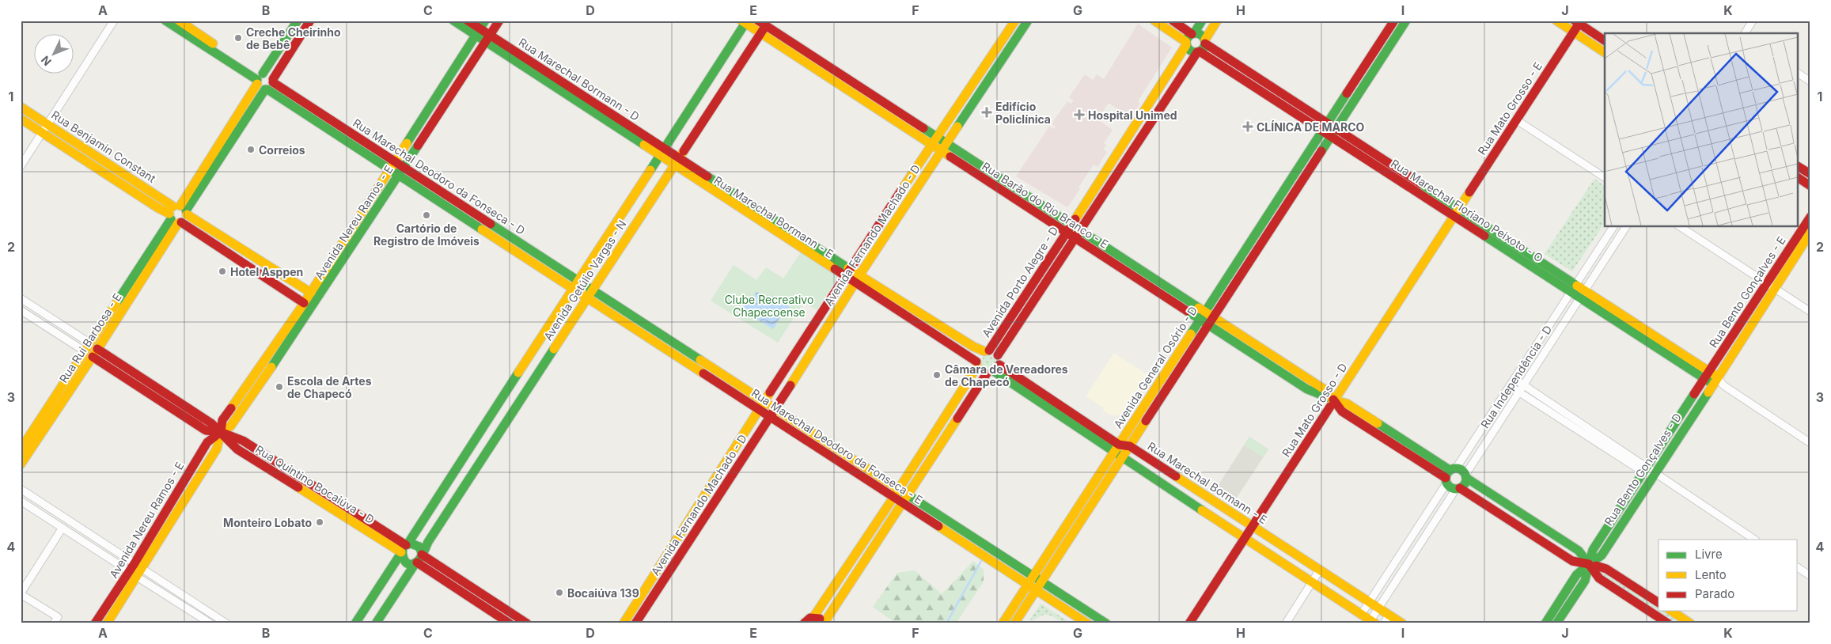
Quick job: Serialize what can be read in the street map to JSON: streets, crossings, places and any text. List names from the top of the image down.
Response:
{
  "streets": {
    "street": [
      "Rua Marechal Bormann - D",
      "Rua Mato Grosso - E",
      "Rua Benjamin Constant",
      "Rua Marechal Deodoro da Fonseca - D",
      "Rua Barão do Rio Branco - E",
      "Rua Marechal Floriano Peixoto - O",
      "Rua Marechal Bormann - E",
      "Avenida Nereu Ramos - E",
      "Avenida Fernando Machado - D",
      "Avenida Getúlio Vargas - N",
      "Avenida Porto Alegre - D",
      "Rua Bento Gonçalves - E",
      "Rua Rui Barbosa - E",
      "Avenida General Osório - D",
      "Rua Independência - D",
      "Rua Mato Grosso - D",
      "Rua Marechal Deodoro da Fonseca - E",
      "Rua Bento Gonçalves - D",
      "Rua Quintino Bocaiúva - D"
    ]
  },
  "crossings": [
    ["Rua Marechal Bormann - D", "Rua Marechal Bormann - E"],
    ["Rua Marechal Bormann - D", "Avenida Nereu Ramos - E"],
    ["Rua Marechal Bormann - D", "Avenida Getúlio Vargas - N"],
    ["Rua Mato Grosso - E", "Rua Marechal Floriano Peixoto - O"],
    ["Rua Mato Grosso - E", "Rua Mato Grosso - D"],
    ["Rua Benjamin Constant", "Rua Rui Barbosa - E"],
    ["Rua Marechal Deodoro da Fonseca - D", "Avenida Nereu Ramos - E"],
    ["Rua Marechal Deodoro da Fonseca - D", "Avenida Getúlio Vargas - N"],
    ["Rua Marechal Deodoro da Fonseca - D", "Rua Rui Barbosa - E"],
    ["Rua Marechal Deodoro da Fonseca - D", "Rua Marechal Deodoro da Fonseca - E"],
    ["Rua Barão do Rio Branco - E", "Avenida Fernando Machado - D"],
    ["Rua Barão do Rio Branco - E", "Avenida Getúlio Vargas - N"],
    ["Rua Barão do Rio Branco - E", "Avenida Porto Alegre - D"],
    ["Rua Barão do Rio Branco - E", "Avenida General Osório - D"],
    ["Rua Barão do Rio Branco - E", "Rua Independência - D"],
    ["Rua Barão do Rio Branco - E", "Rua Mato Grosso - D"],
    ["Rua Marechal Floriano Peixoto - O", "Avenida Porto Alegre - D"],
    ["Rua Marechal Floriano Peixoto - O", "Rua Bento Gonçalves - E"],
    ["Rua Marechal Floriano Peixoto - O", "Avenida General Osório - D"],
    ["Rua Marechal Floriano Peixoto - O", "Rua Independência - D"],
    ["Rua Marechal Floriano Peixoto - O", "Rua Mato Grosso - D"],
    ["Rua Marechal Floriano Peixoto - O", "Rua Bento Gonçalves - D"],
    ["Rua Marechal Bormann - E", "Avenida Fernando Machado - D"],
    ["Rua Marechal Bormann - E", "Avenida Getúlio Vargas - N"],
    ["Rua Marechal Bormann - E", "Avenida Porto Alegre - D"],
    ["Rua Marechal Bormann - E", "Avenida General Osório - D"],
    ["Rua Marechal Bormann - E", "Rua Independência - D"],
    ["Rua Marechal Bormann - E", "Rua Mato Grosso - D"],
    ["Avenida Nereu Ramos - E", "Rua Quintino Bocaiúva - D"],
    ["Avenida Fernando Machado - D", "Rua Marechal Deodoro da Fonseca - E"],
    ["Avenida Getúlio Vargas - N", "Rua Marechal Deodoro da Fonseca - E"],
    ["Avenida Getúlio Vargas - N", "Rua Quintino Bocaiúva - D"],
    ["Avenida Porto Alegre - D", "Rua Marechal Deodoro da Fonseca - E"],
    ["Rua Bento Gonçalves - E", "Rua Bento Gonçalves - D"],
    ["Rua Rui Barbosa - E", "Rua Quintino Bocaiúva - D"],
    ["Avenida General Osório - D", "Rua Marechal Deodoro da Fonseca - E"]
  ],
  "parks": ["Clube Recreativo Chapecoense"],
  "places": {
    "other": [
      "Creche Cheirinho de Bebê",
      "Correios",
      "Cartório de Registro de Imóveis",
      "Hotel Asppen",
      "Câmara de Vereadores de Chapecó",
      "Escola de Artes de Chapecó",
      "Monteiro Lobato",
      "Bocaiúva 139"
    ],
    "health": ["Edifício Policlínica", "Hospital Unimed", "CLÍNICA DE MARCO"]
  },
  "legend": ["Livre", "Lento", "Parado"],
  "north": "bottom left",
  "grid": {
    "columns": [
      "A",
      "B",
      "C",
      "D",
      "E",
      "F",
      "G",
      "H",
      "I",
      "J",
      "K"
    ],
    "rows": [
      "1",
      "2",
      "3",
      "4"
    ]
  }
}
